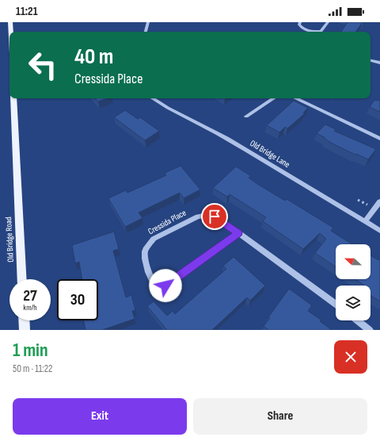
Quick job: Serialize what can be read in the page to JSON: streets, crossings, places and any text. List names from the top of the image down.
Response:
{
  "streets": {
    "main road": ["Old Bridge Road"],
    "street": ["Old Bridge Lane", "Cressida Place"]
  },
  "north": "left",
  "page": {
    "status": "11:21",
    "turn": ["40 m", "Cressida Place"],
    "speed": "27 km/h",
    "limit": "30",
    "heading": ["1 min", "50 m · 11:22"],
    "buttons": ["Exit", "Share"]
  }
}
